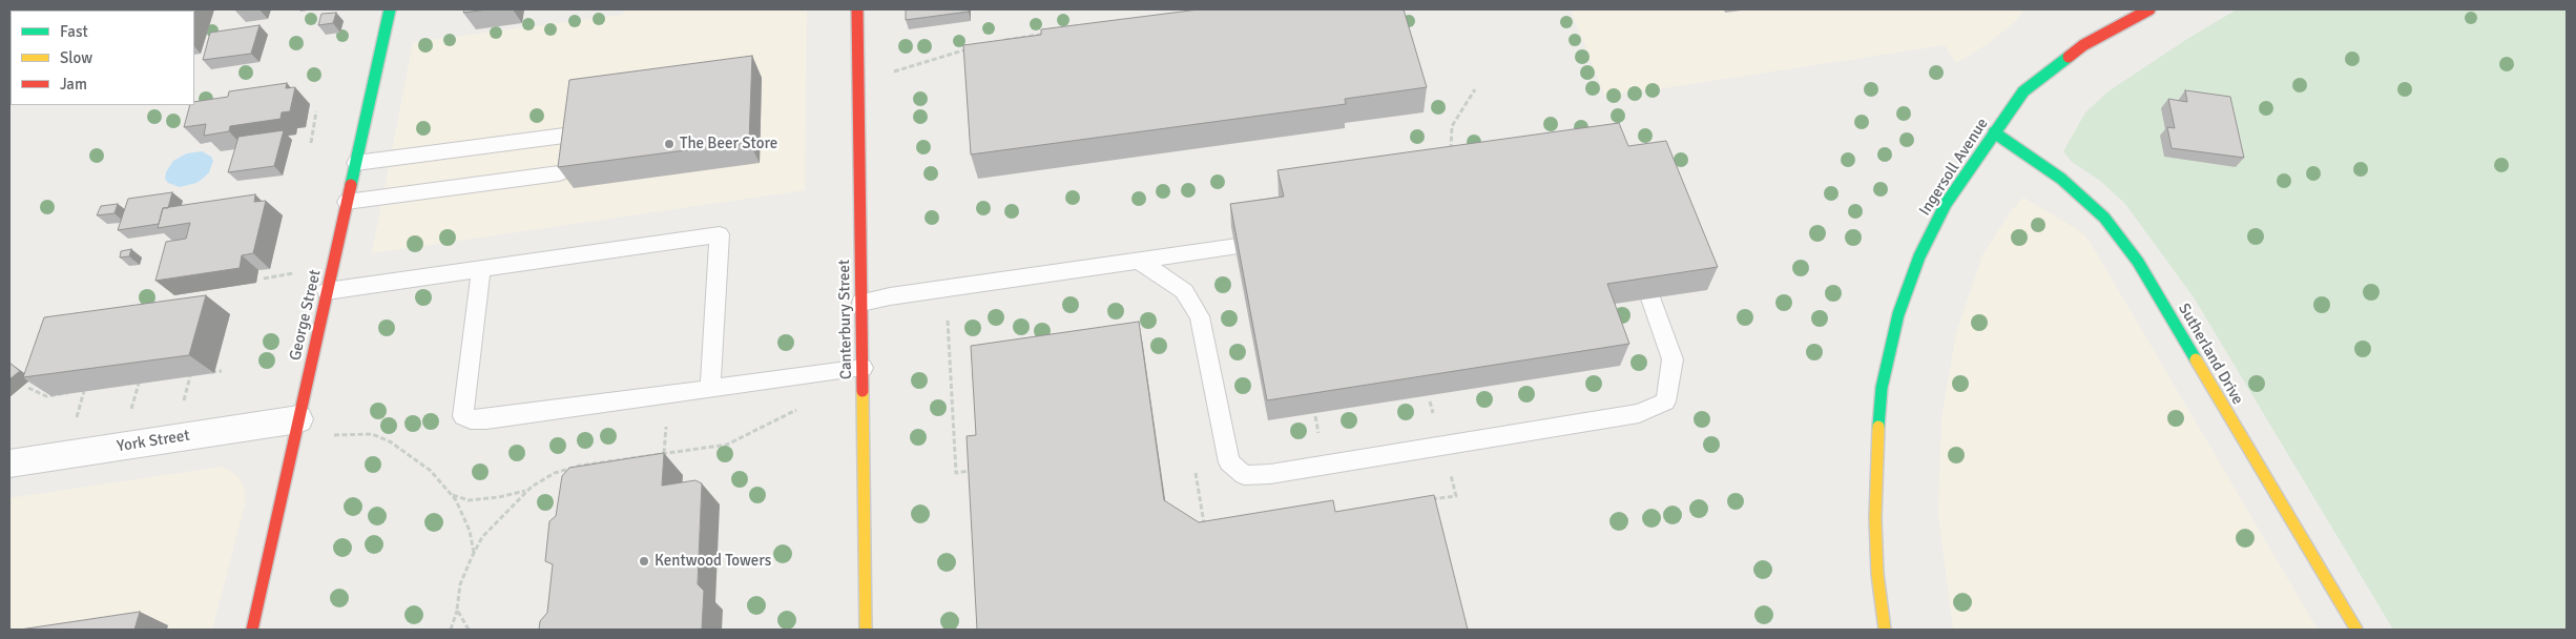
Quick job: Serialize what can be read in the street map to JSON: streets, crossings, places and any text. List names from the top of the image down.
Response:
{
  "streets": {
    "street": [
      "Ingersoll Avenue",
      "George Street",
      "Canterbury Street",
      "Sutherland Drive",
      "York Street"
    ]
  },
  "crossings": [
    ["Ingersoll Avenue", "Sutherland Drive"],
    ["George Street", "York Street"]
  ],
  "places": ["The Beer Store", "Kentwood Towers"],
  "legend": ["Fast", "Slow", "Jam"]
}
